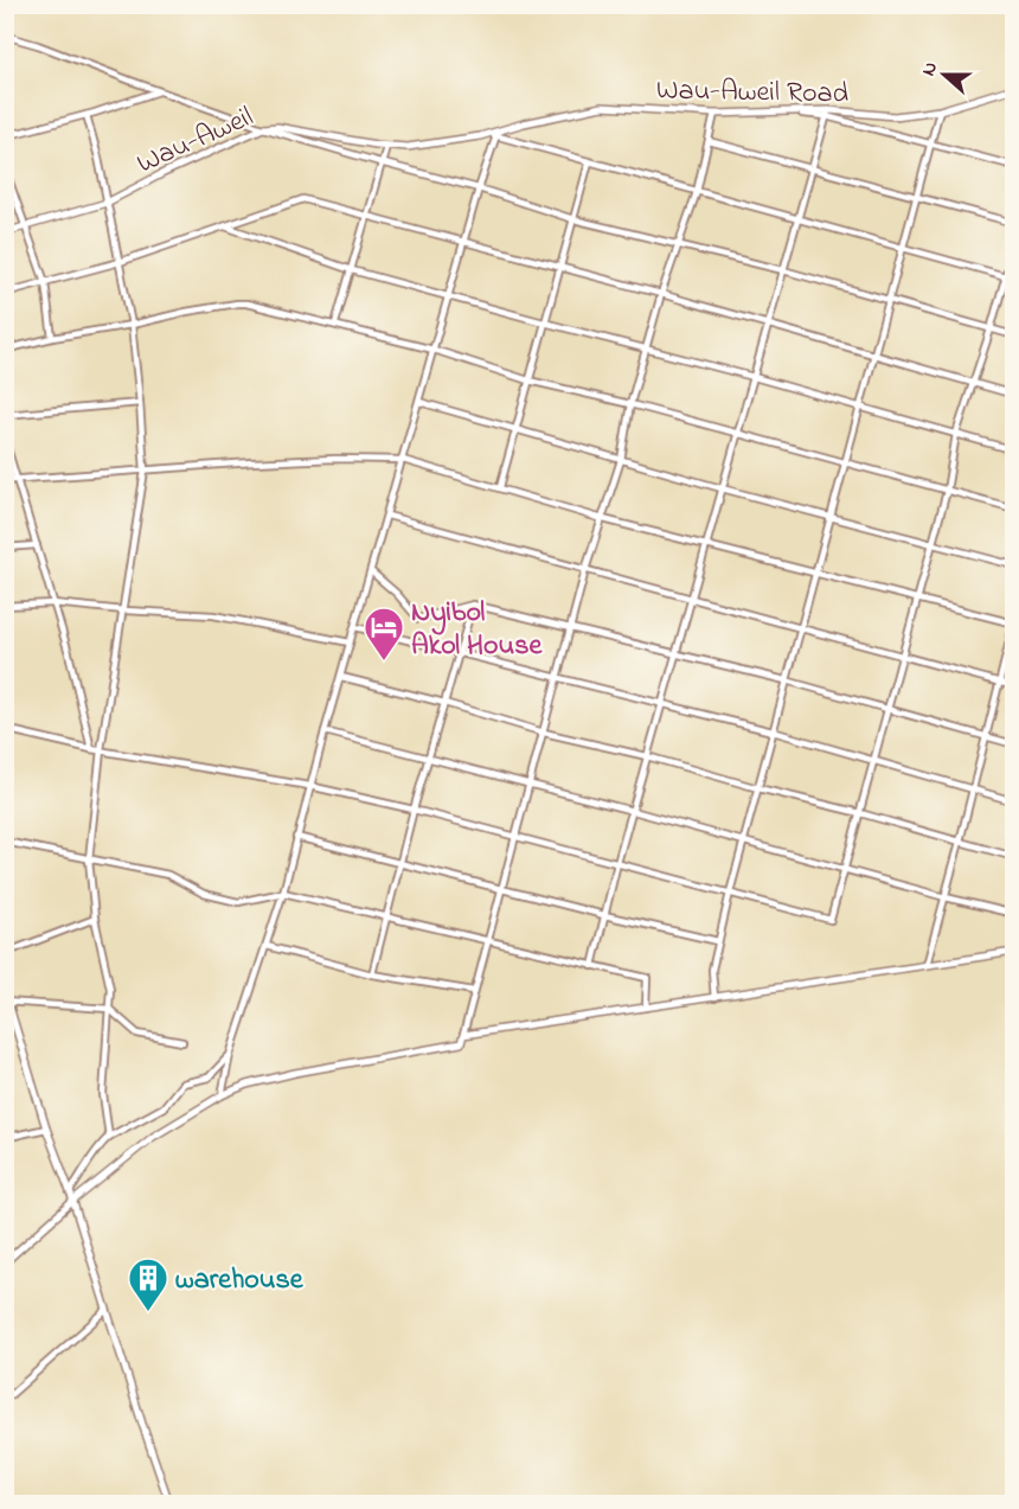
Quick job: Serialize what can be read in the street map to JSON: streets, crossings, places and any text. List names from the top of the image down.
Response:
{
  "streets": {
    "street": ["Wau-Aweil Road", "Wau-Aweil"]
  },
  "crossings": [
    ["Wau-Aweil Road", "Wau-Aweil"]
  ],
  "places": {
    "hotel": ["Nyibol Akol House"],
    "building": ["warehouse"]
  },
  "north": "left"
}
